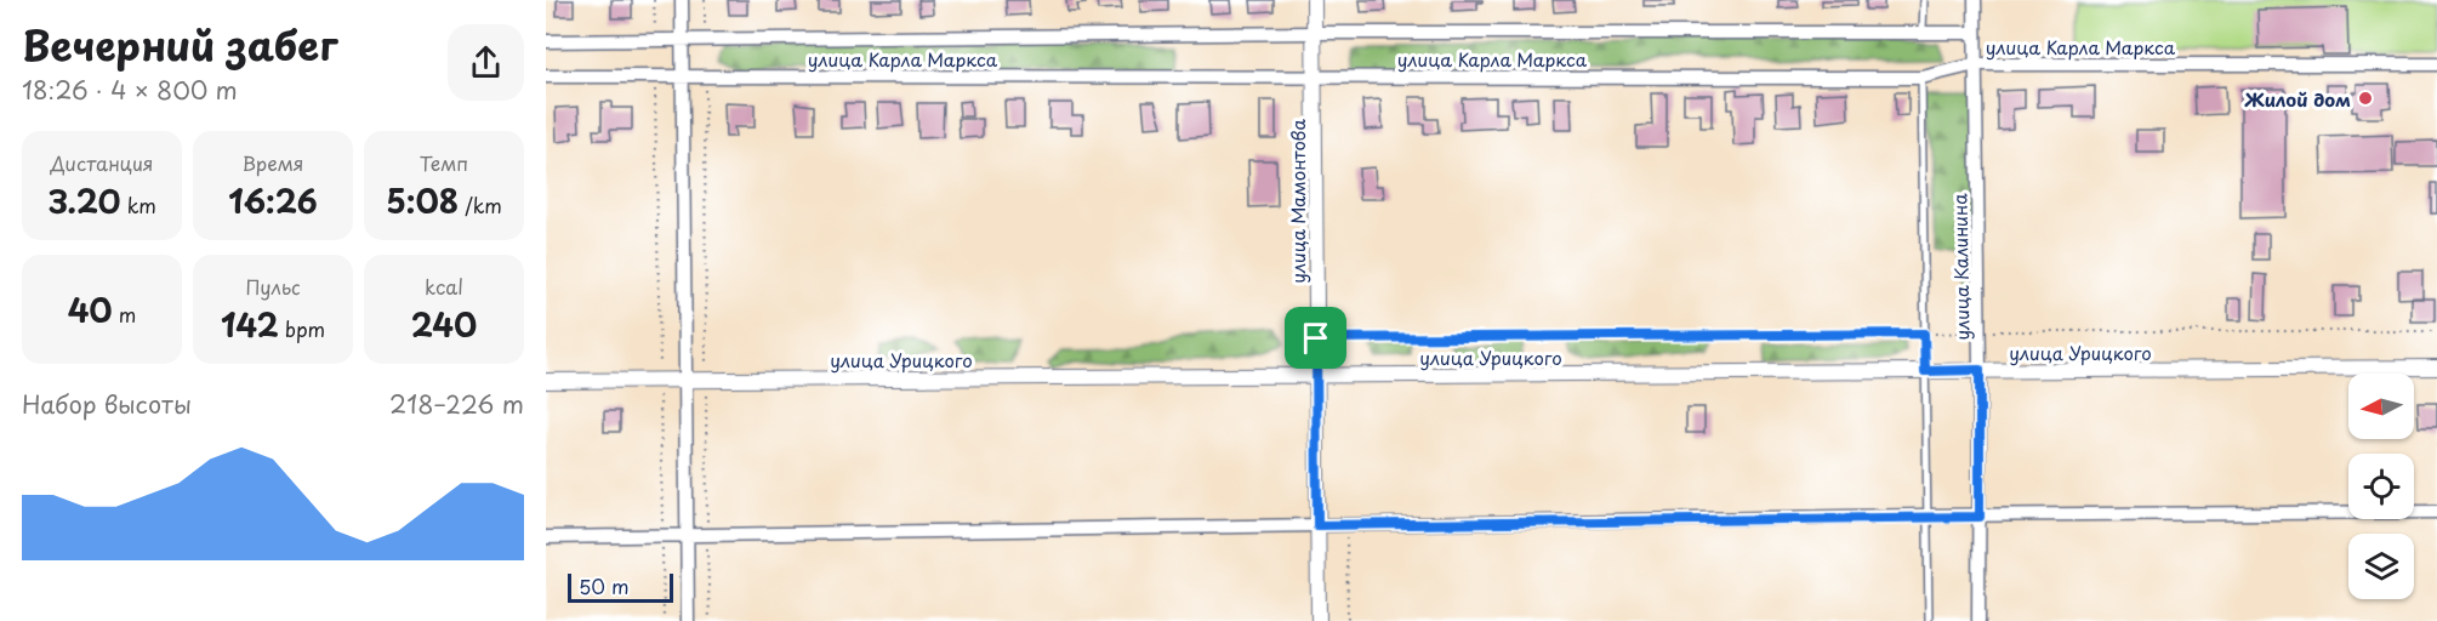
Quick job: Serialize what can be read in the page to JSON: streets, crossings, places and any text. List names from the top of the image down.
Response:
{
  "streets": {
    "street": [
      "улица Карла Маркса",
      "улица Мамонтова",
      "улица Калинина",
      "улица Урицкого"
    ]
  },
  "crossings": [
    ["улица Карла Маркса", "улица Мамонтова"],
    ["улица Карла Маркса", "улица Калинина"],
    ["улица Мамонтова", "улица Урицкого"],
    ["улица Калинина", "улица Урицкого"]
  ],
  "places": ["Жилой дом"],
  "scale_bar": "50 m",
  "north": "left",
  "page": {
    "heading": ["Вечерний забег", "18:26 · 4 × 800 m"],
    "stats": [
      ["Дистанция", "3.20 km"],
      ["Время", "16:26"],
      ["Темп", "5:08 /km"],
      ["40 m"],
      ["Пульс", "142 bpm"],
      ["kcal", "240"]
    ],
    "chart": ["Набор высоты", "218–226 m"],
    "scale": "50 m"
  }
}
